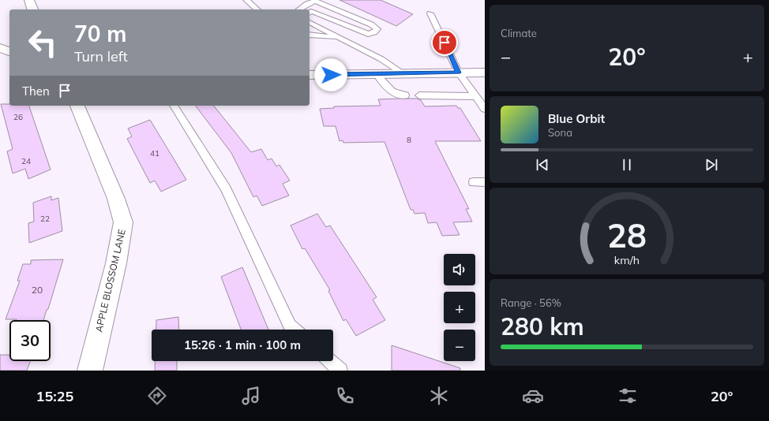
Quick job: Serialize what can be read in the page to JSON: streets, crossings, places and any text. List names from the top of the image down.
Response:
{
  "streets": {
    "street": ["APPLE BLOSSOM LANE"]
  },
  "house_numbers": [
    "26",
    "8",
    "41",
    "24",
    "22",
    "20"
  ],
  "page": {
    "tile": [
      "Climate",
      ["Range · 56%", "280 km"]
    ],
    "turn": ["70 m", "Turn left"],
    "heat": ["−", "20°", "+"],
    "then": "Then",
    "song": ["Blue Orbit", "Sona"],
    "map_buttons": ["+", "−"],
    "limit": "30",
    "trip": "15:26 · 1 min · 100 m",
    "tabs": ["15:25", "20°"],
    "gauge": ["28", "km/h"]
  }
}
